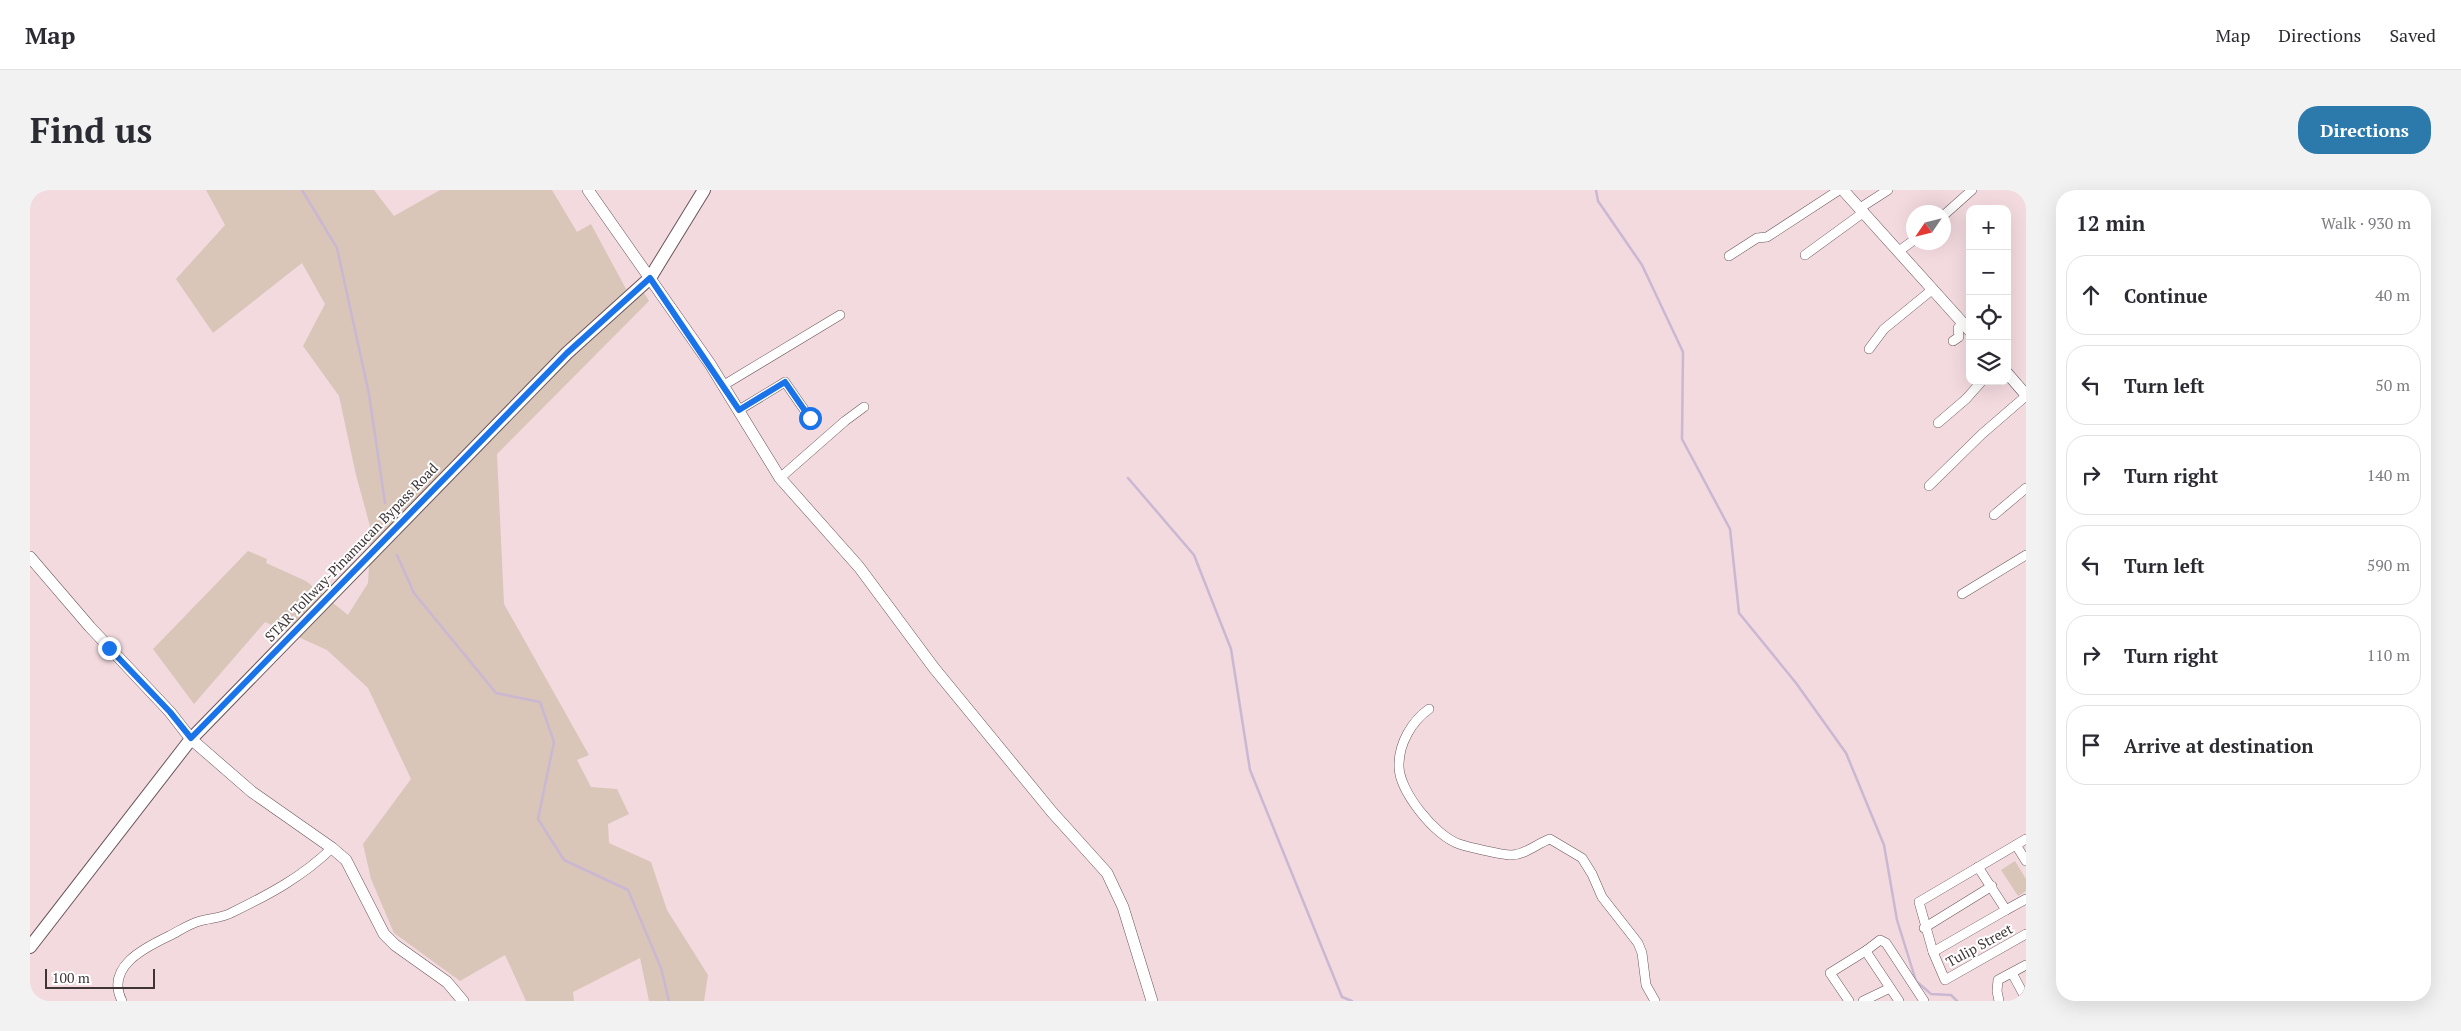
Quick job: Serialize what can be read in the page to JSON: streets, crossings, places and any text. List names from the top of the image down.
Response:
{
  "streets": {
    "main road": ["STAR Tollway-Pinamucan Bypass Road"],
    "street": ["Tulip Street"]
  },
  "scale_bar": "100 m",
  "north": "bottom left",
  "page": {
    "header": "Map",
    "nav": ["Map", "Directions", "Saved"],
    "buttons": "Directions",
    "title": "Find us",
    "heading": ["12 min", "Walk · 930 m"],
    "map_buttons": ["+", "−"],
    "list": [
      ["Continue", "40 m"],
      ["Turn left", "50 m"],
      ["Turn right", "140 m"],
      ["Turn left", "590 m"],
      ["Turn right", "110 m"],
      "Arrive at destination"
    ],
    "scale": "100 m"
  }
}
